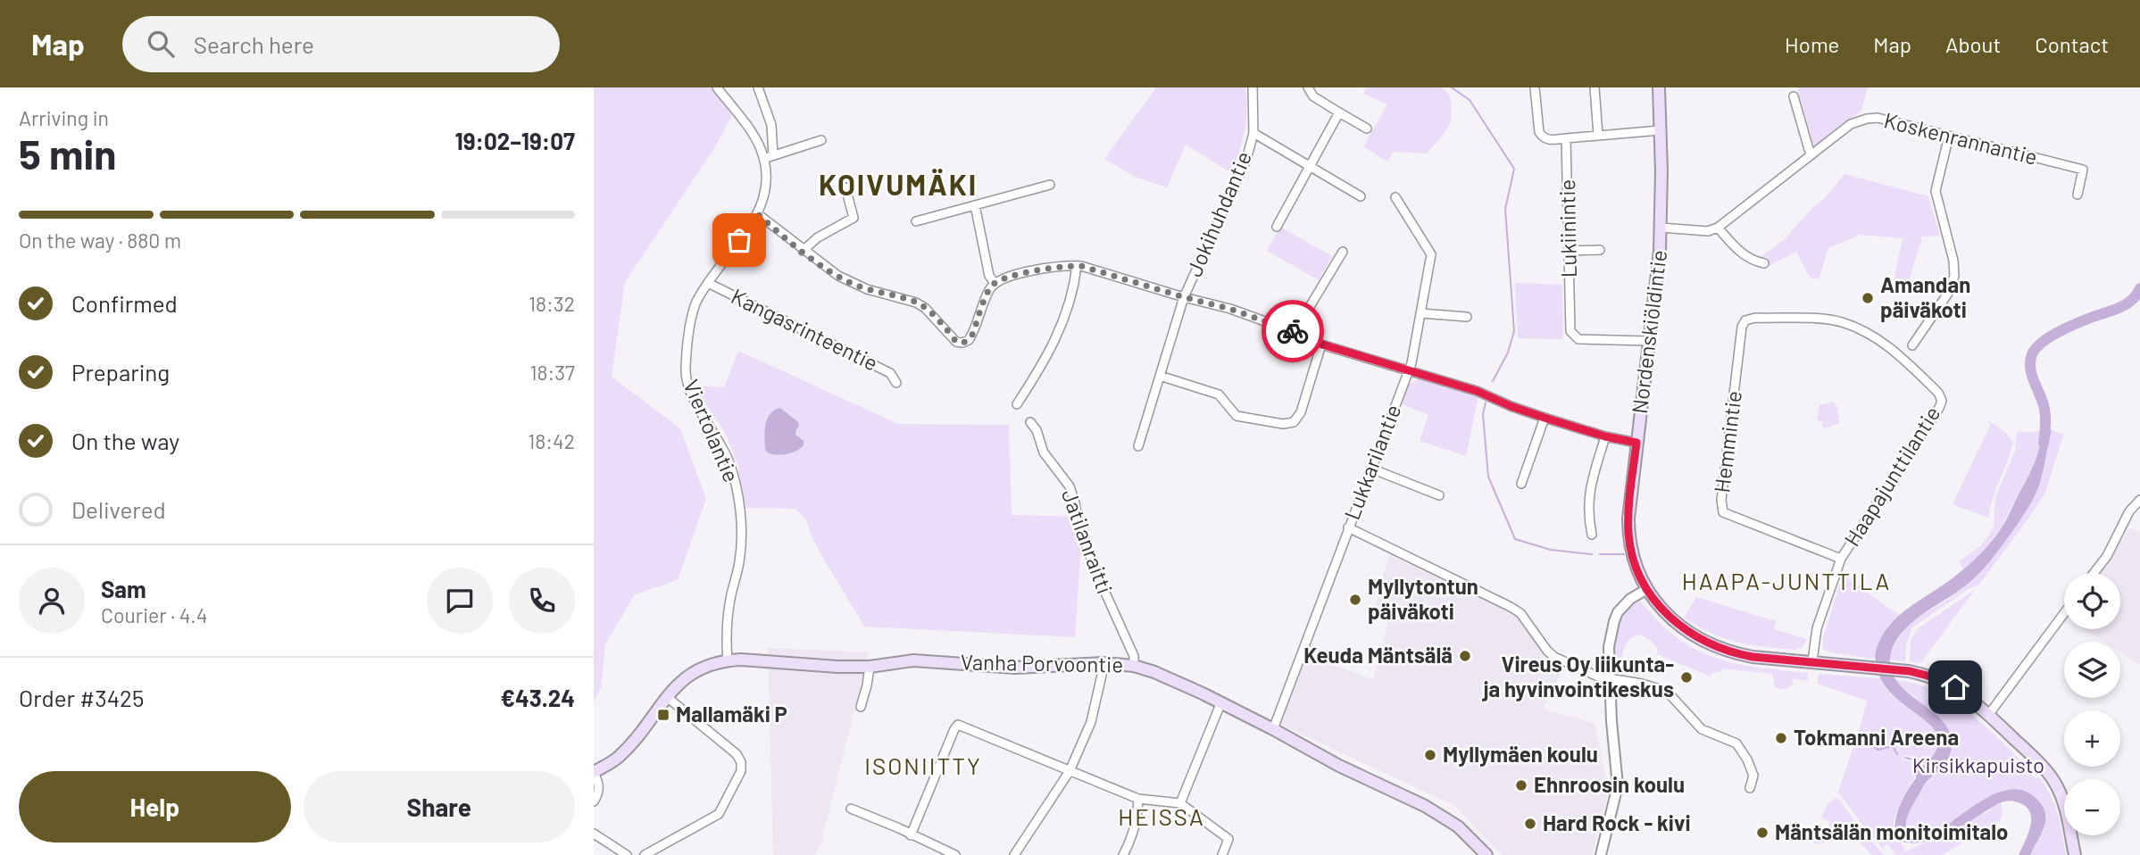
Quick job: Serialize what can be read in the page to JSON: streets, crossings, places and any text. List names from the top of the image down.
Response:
{
  "streets": {
    "main road": ["Nordenskiöldintie", "Vanha Porvoontie"],
    "street": [
      "Koskenrannantie",
      "Jokihuhdantie",
      "Lukiinintie",
      "Kangasrinteentie",
      "Viertolantie",
      "Hemmintie",
      "Lukkarilantie",
      "Haapajunttilantie",
      "Jatilanraitti"
    ]
  },
  "crossings": [
    ["Lukiinintie", "Nordenskiöldintie"],
    ["Kangasrinteentie", "Viertolantie"],
    ["Nordenskiöldintie", "Haapajunttilantie"],
    ["Viertolantie", "Vanha Porvoontie"],
    ["Hemmintie", "Haapajunttilantie"],
    ["Lukkarilantie", "Vanha Porvoontie"],
    ["Jatilanraitti", "Vanha Porvoontie"]
  ],
  "districts": [
    "KOIVUMÄKI",
    "HAAPA-JUNTTILA",
    "ISONIITTY",
    "HEISSA"
  ],
  "parks": ["Kirsikkapuisto"],
  "places": {
    "other": [
      "Amandan päiväkoti",
      "Myllytontun päiväkoti",
      "Keuda Mäntsälä",
      "Vireus Oy liikunta- ja hyvinvointikeskus",
      "Tokmanni Areena",
      "Myllymäen koulu",
      "Ehnroosin koulu",
      "Hard Rock - kivi",
      "Mäntsälän monitoimitalo"
    ],
    "transit": ["Mallamäki P"]
  },
  "page": {
    "header": "Map",
    "search": "Search here",
    "nav": [
      "Home",
      "Map",
      "About",
      "Contact"
    ],
    "heading": ["5 min", "Arriving in", "19:02–19:07"],
    "panel": [
      "Sam",
      "Courier · 4.4",
      "Order #3425",
      "€43.24"
    ],
    "bar": "On the way · 880 m",
    "list": [
      ["Confirmed", "18:32"],
      ["Preparing", "18:37"],
      ["On the way", "18:42"],
      "Delivered"
    ],
    "map_buttons": ["+", "−"],
    "buttons": ["Help", "Share"]
  }
}
